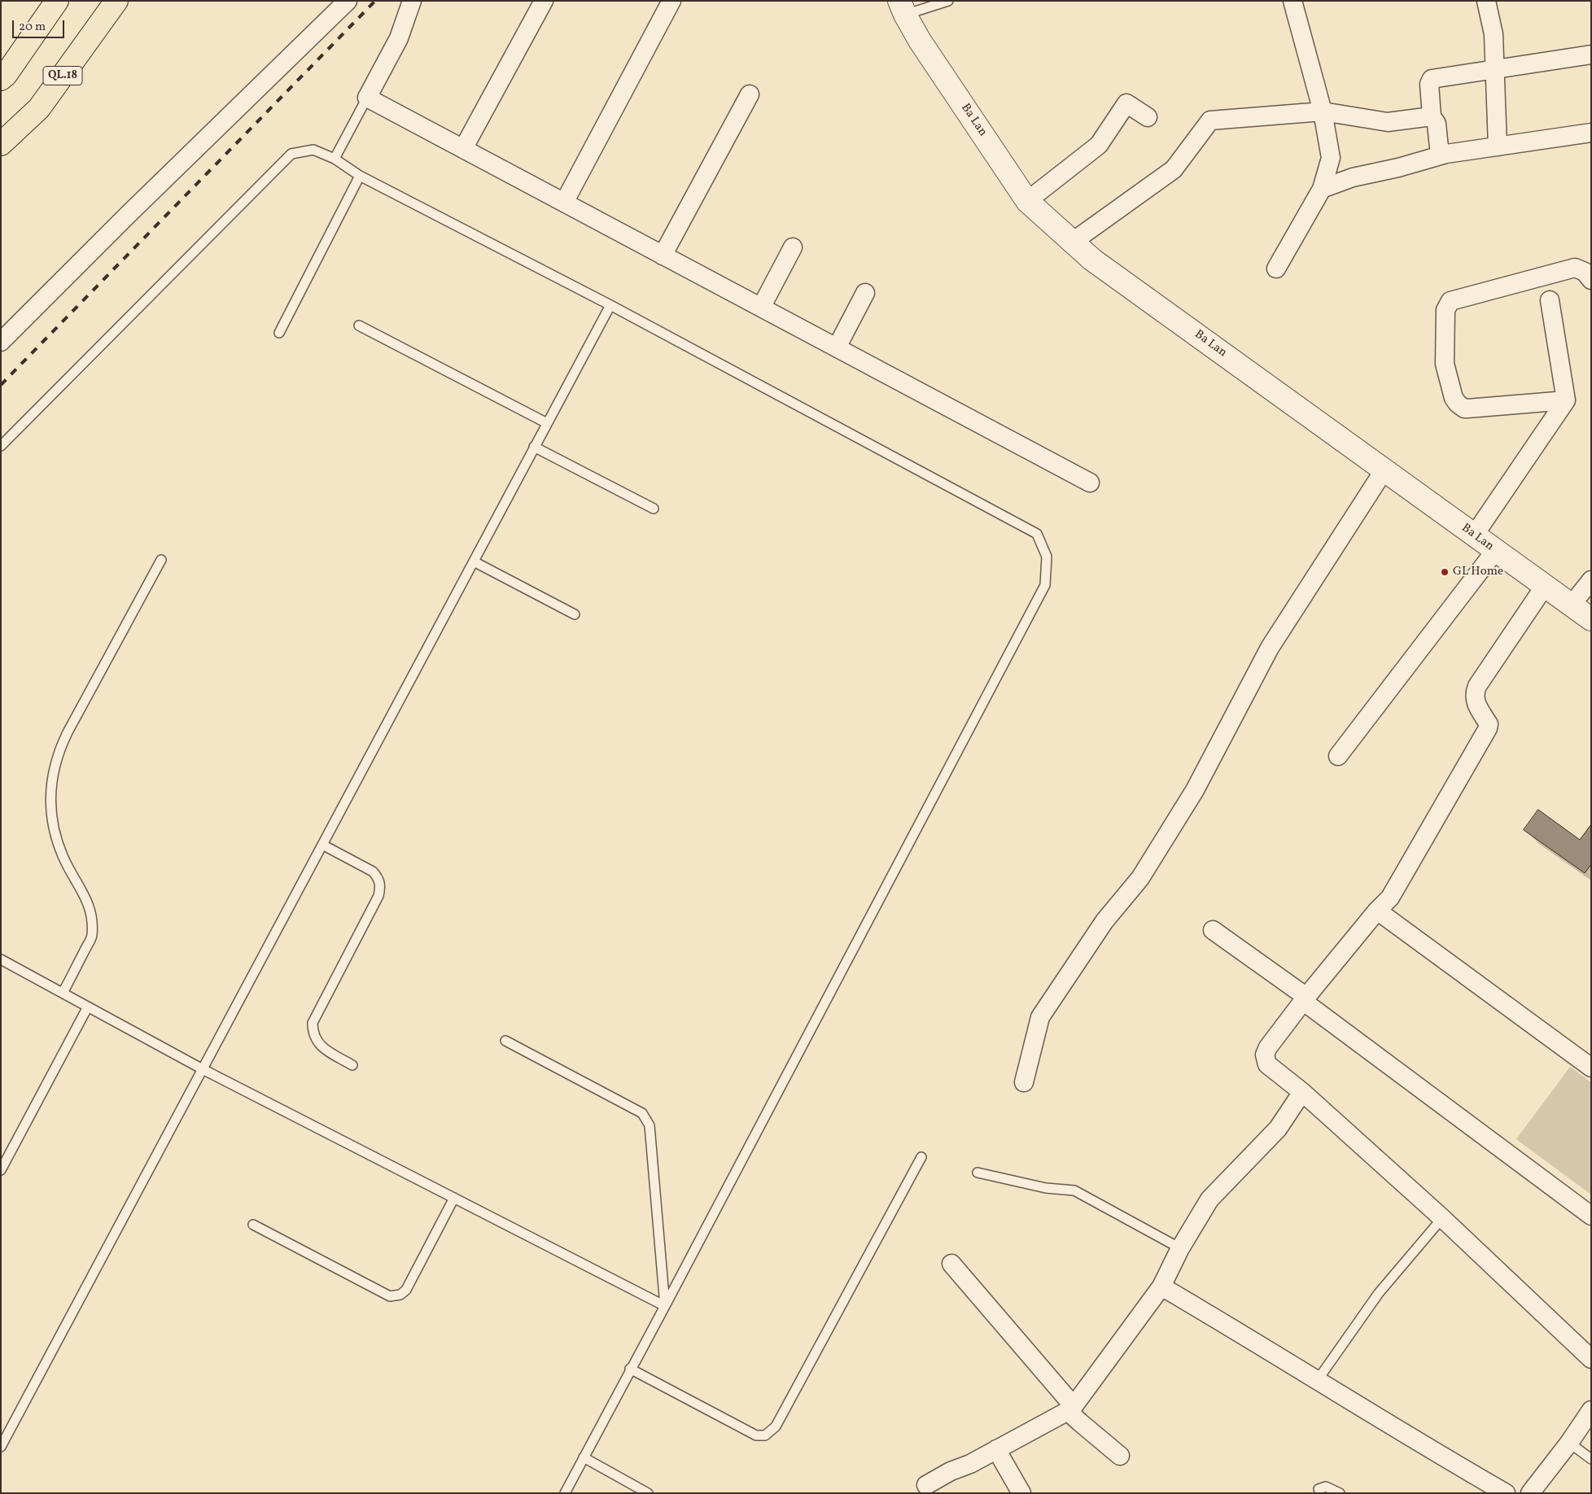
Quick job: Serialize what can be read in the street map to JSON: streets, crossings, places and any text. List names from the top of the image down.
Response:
{
  "streets": {
    "main road": ["QL.18"],
    "street": ["Ba Lan"]
  },
  "places": ["GL Home"],
  "scale_bar": "20 m"
}
